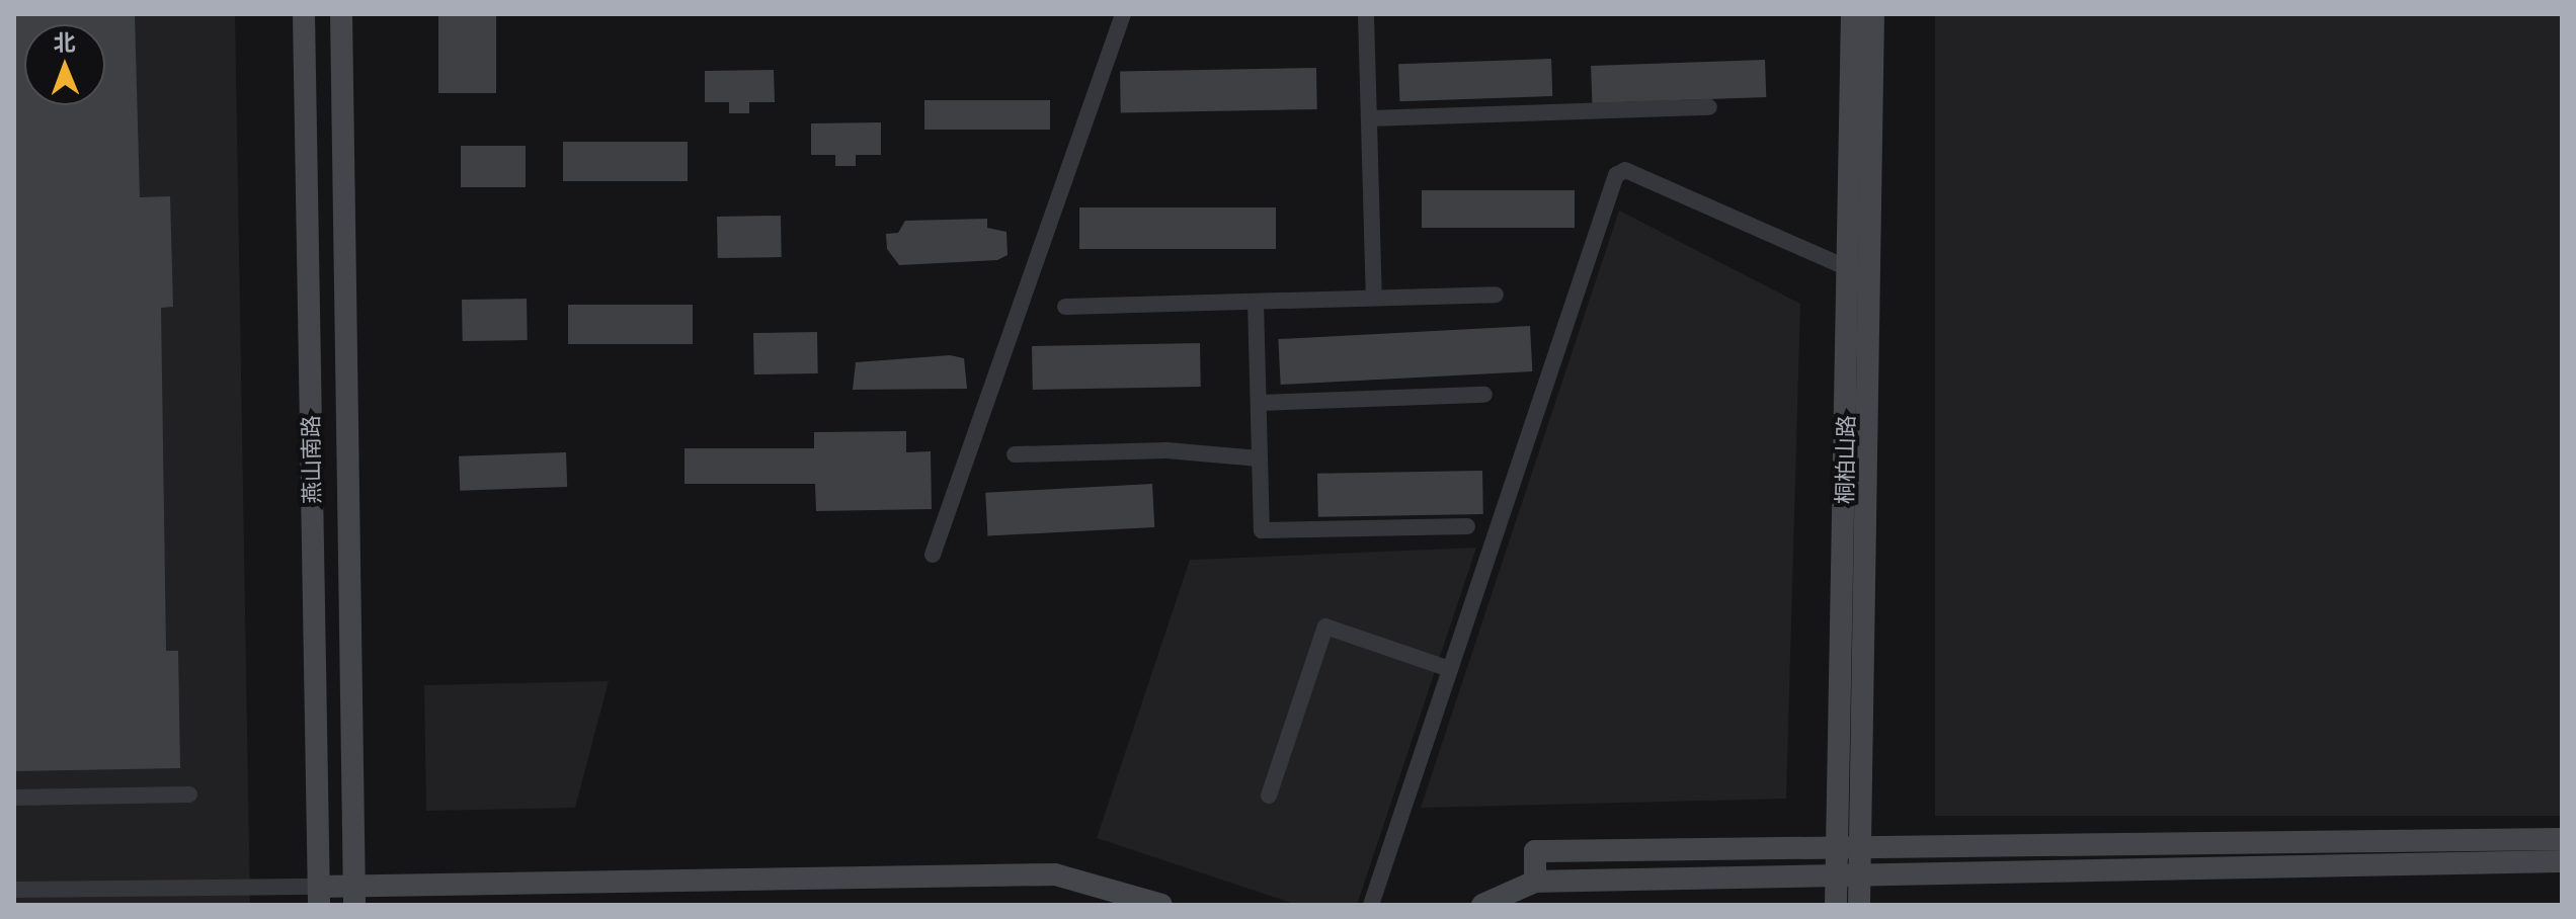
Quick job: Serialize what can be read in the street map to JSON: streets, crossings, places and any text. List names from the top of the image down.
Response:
{
  "streets": {
    "street": ["燕山南路", "桐柏山路"]
  },
  "north": "top"
}
